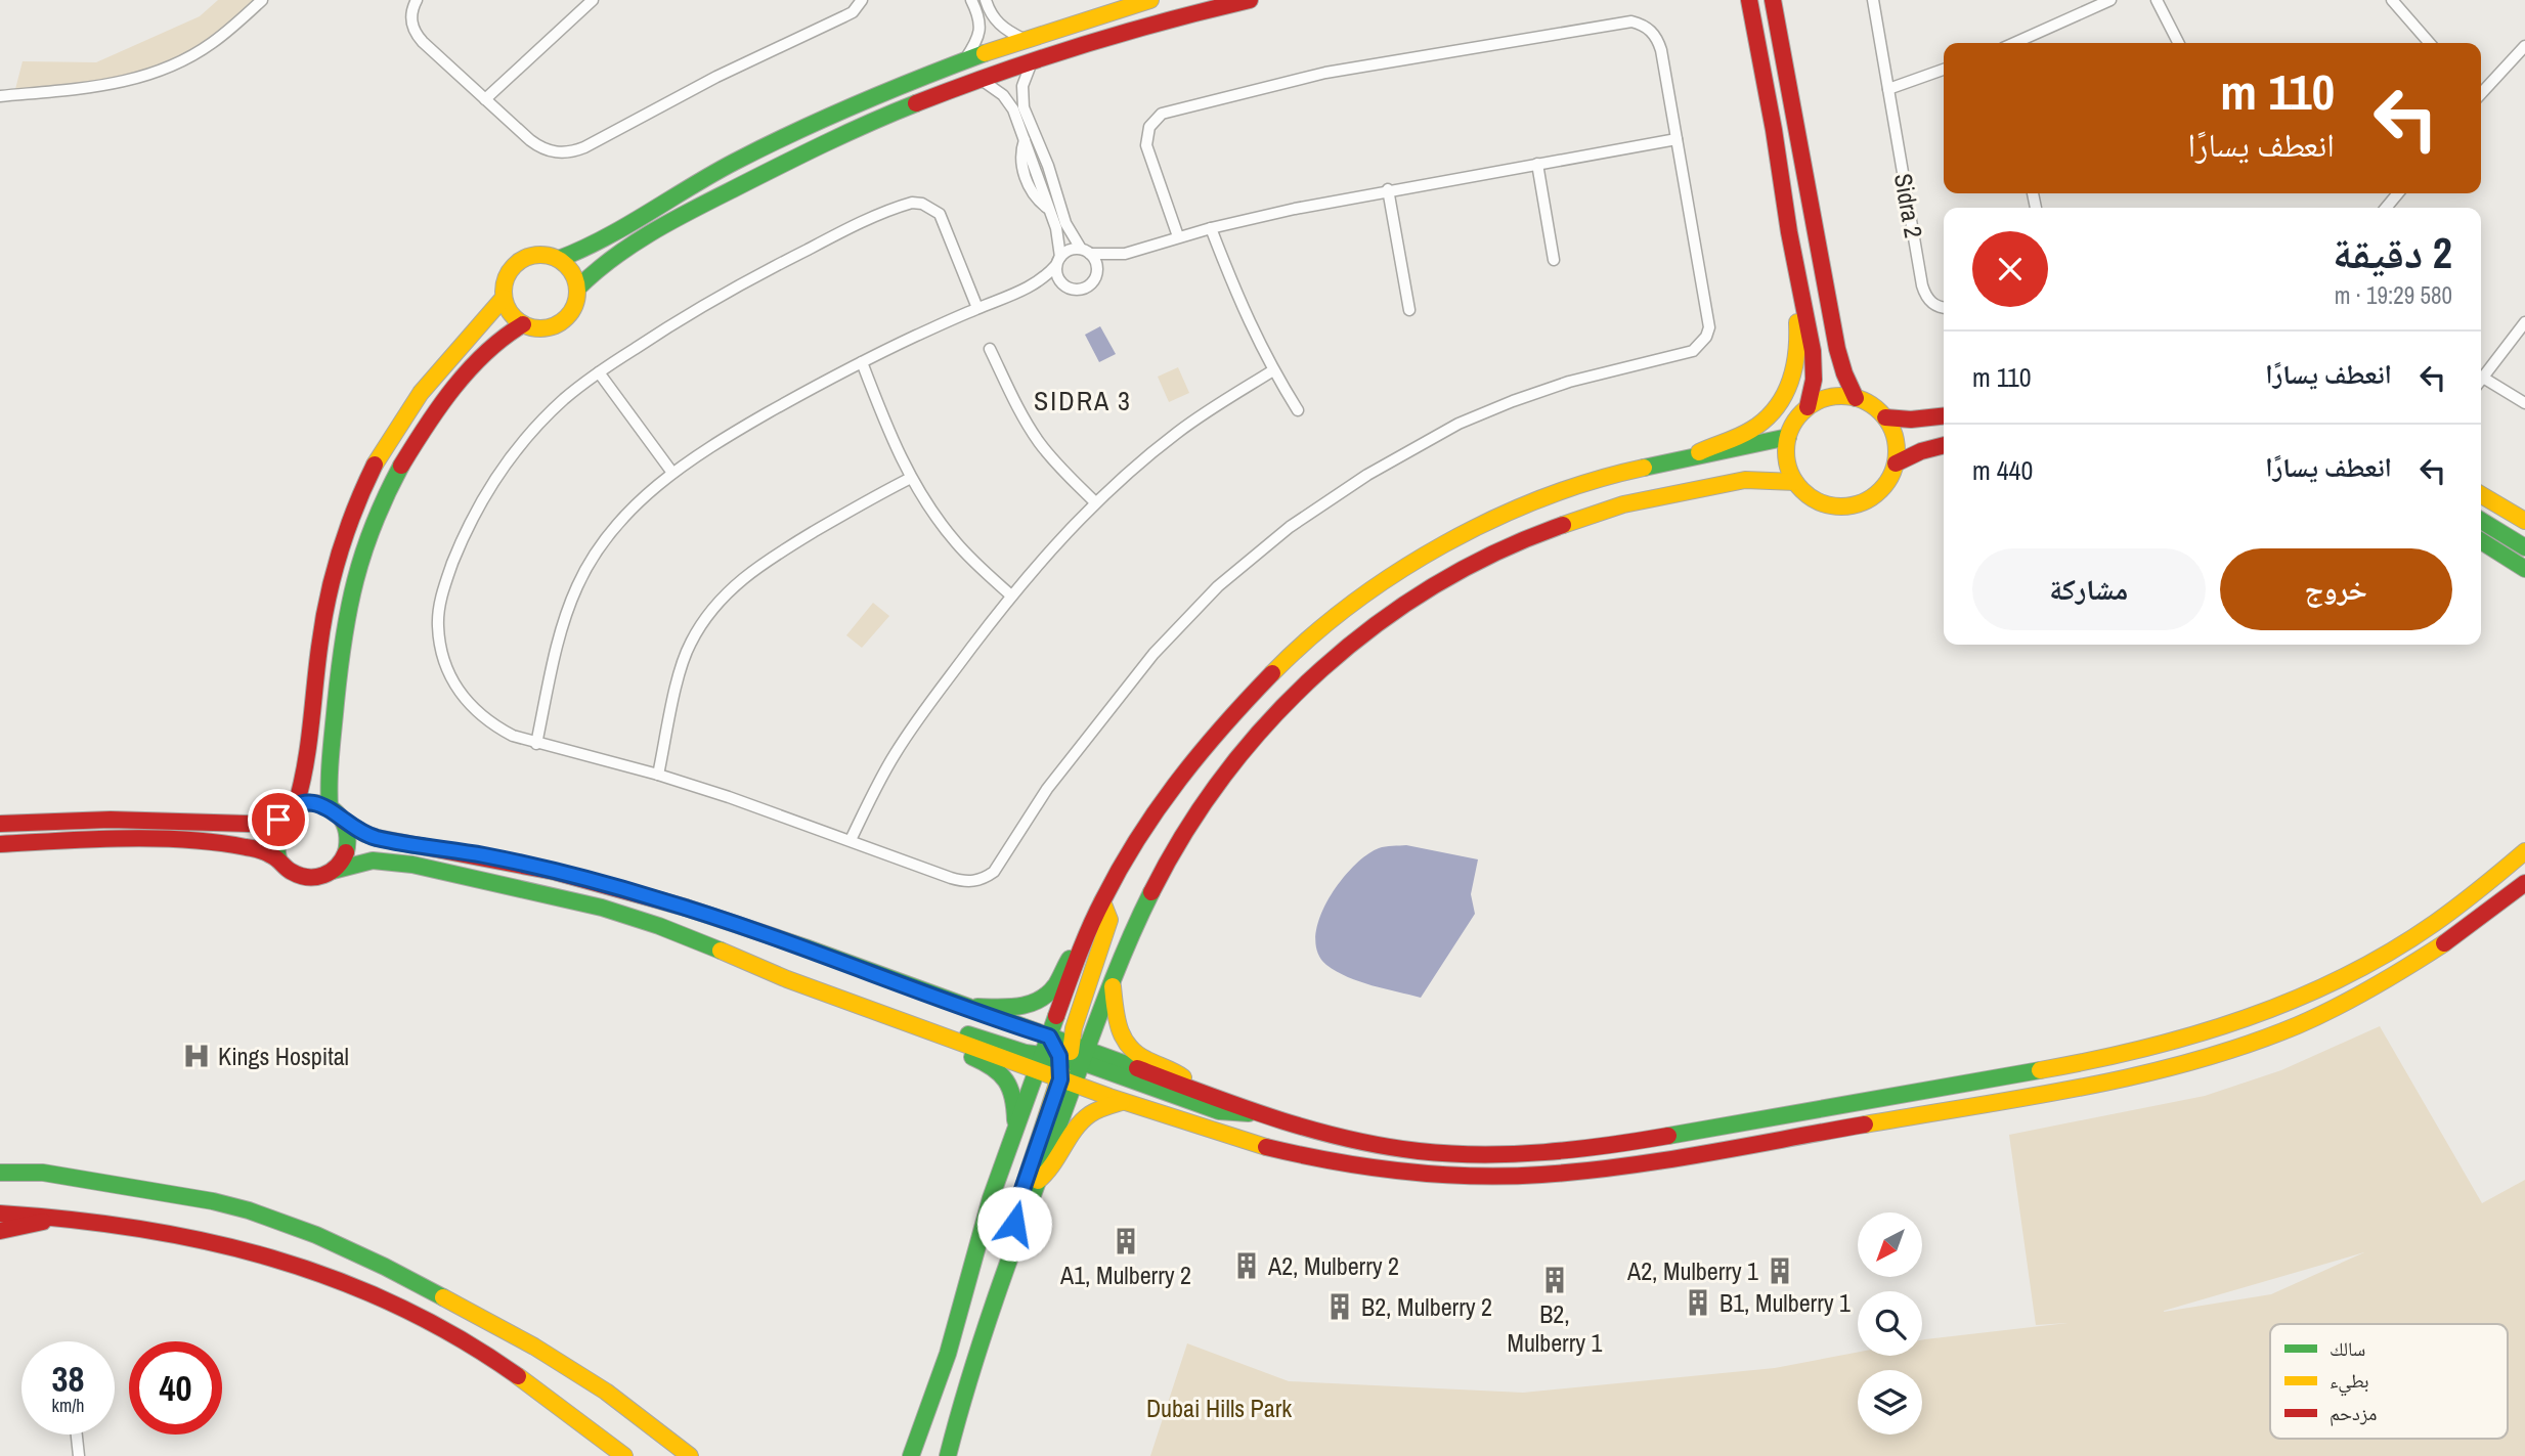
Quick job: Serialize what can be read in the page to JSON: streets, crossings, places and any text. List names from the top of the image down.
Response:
{
  "streets": {
    "street": ["Sidra 2"]
  },
  "districts": ["SIDRA 3"],
  "parks": ["Dubai Hills Park"],
  "places": {
    "hospital": ["Kings Hospital"],
    "building": [
      "A1, Mulberry 2",
      "A2, Mulberry 2",
      "A2, Mulberry 1",
      "B2, Mulberry 1",
      "B1, Mulberry 1",
      "B2, Mulberry 2"
    ]
  },
  "legend": ["سالك", "بطيء", "مزدحم"],
  "north": "bottom left",
  "page": {
    "turn": ["110 m", "انعطف يسارًا"],
    "heading": ["2 دقيقة", "580 m · 19:29"],
    "list": [
      {
        "name": "انعطف يسارًا",
        "value": "110 m"
      },
      {
        "name": "انعطف يسارًا",
        "value": "440 m"
      }
    ],
    "buttons": ["خروج", "مشاركة"],
    "speed": "38 km/h",
    "limit": "40"
  }
}
